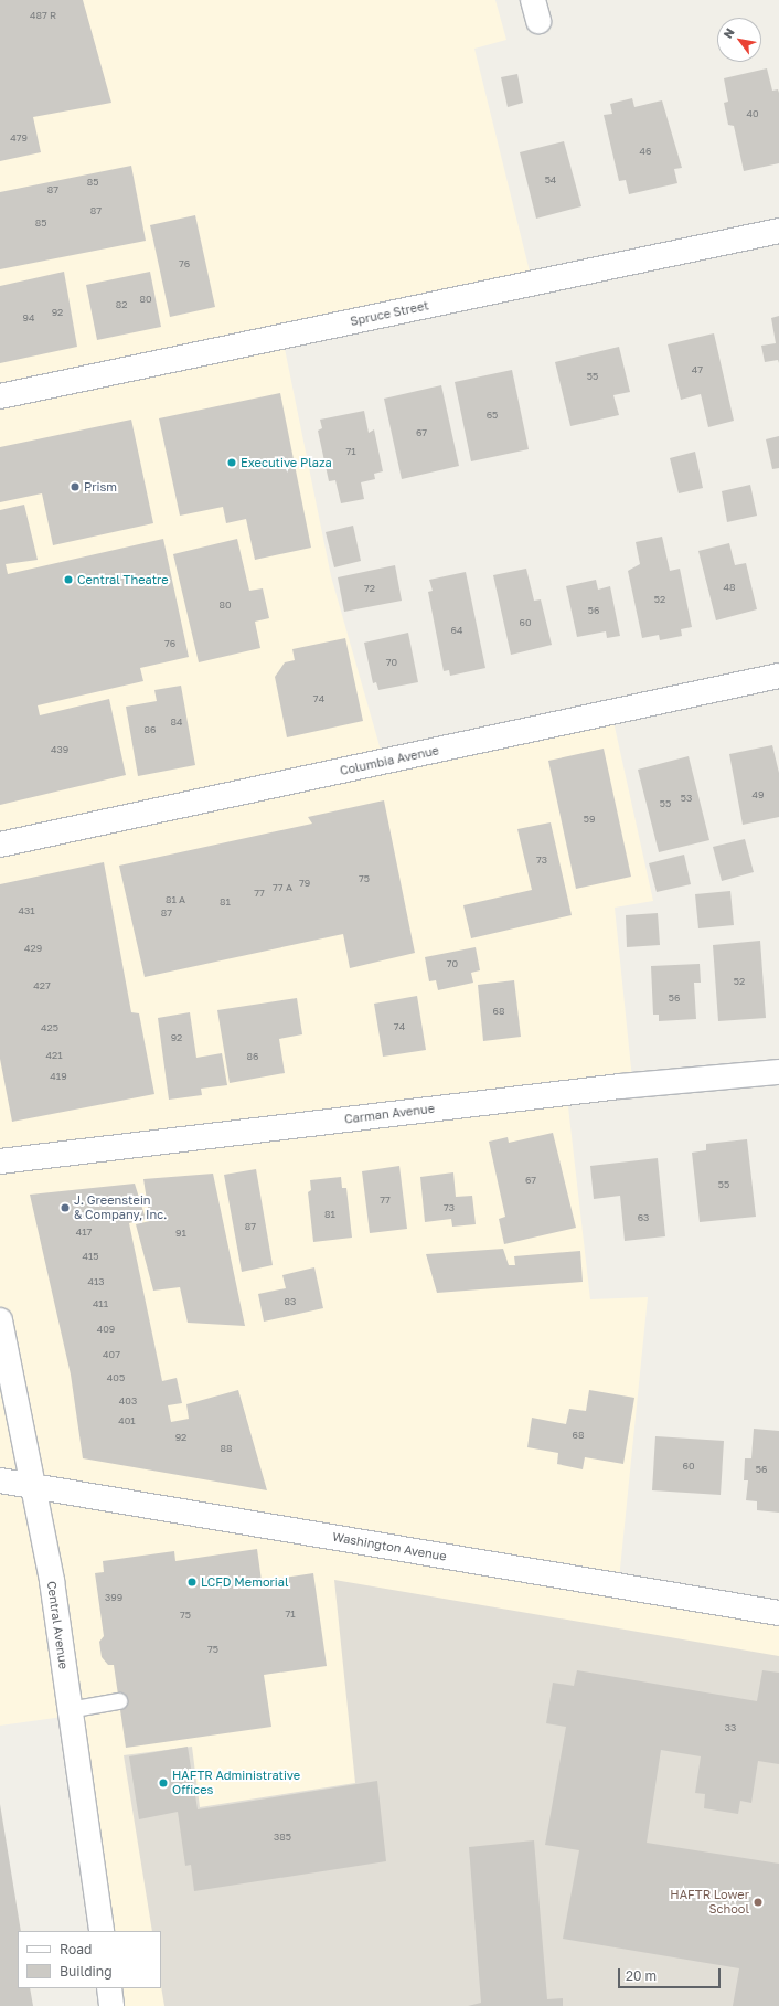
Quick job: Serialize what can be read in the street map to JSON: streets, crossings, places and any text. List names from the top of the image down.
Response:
{
  "streets": {
    "street": [
      "Spruce Street",
      "Columbia Avenue",
      "Carman Avenue",
      "Washington Avenue",
      "Central Avenue"
    ]
  },
  "crossings": [
    ["Washington Avenue", "Central Avenue"]
  ],
  "places": [
    "Executive Plaza",
    "Prism",
    "Central Theatre",
    "J. Greenstein & Company, Inc.",
    "LCFD Memorial",
    "HAFTR Administrative Offices",
    "HAFTR Lower School"
  ],
  "house_numbers": [
    "487 R",
    "40",
    "479",
    "46",
    "54",
    "85",
    "87",
    "87",
    "85",
    "76",
    "80",
    "82",
    "92",
    "94",
    "47",
    "55",
    "65",
    "67",
    "71",
    "48",
    "72",
    "52",
    "80",
    "56",
    "60",
    "64",
    "76",
    "70",
    "74",
    "84",
    "86",
    "439",
    "49",
    "53",
    "55",
    "59",
    "73",
    "75",
    "79",
    "77 A",
    "77",
    "81 A",
    "81",
    "431",
    "87",
    "429",
    "70",
    "52",
    "427",
    "56",
    "68",
    "74",
    "425",
    "92",
    "421",
    "86",
    "419",
    "67",
    "55",
    "77",
    "73",
    "81",
    "63",
    "87",
    "417",
    "91",
    "415",
    "413",
    "83",
    "411",
    "409",
    "407",
    "405",
    "403",
    "401",
    "68",
    "92",
    "88",
    "60",
    "56",
    "399",
    "71",
    "75",
    "75",
    "33",
    "385"
  ],
  "legend": ["Road", "Building"],
  "scale_bar": "20 m",
  "north": "top left"
}
